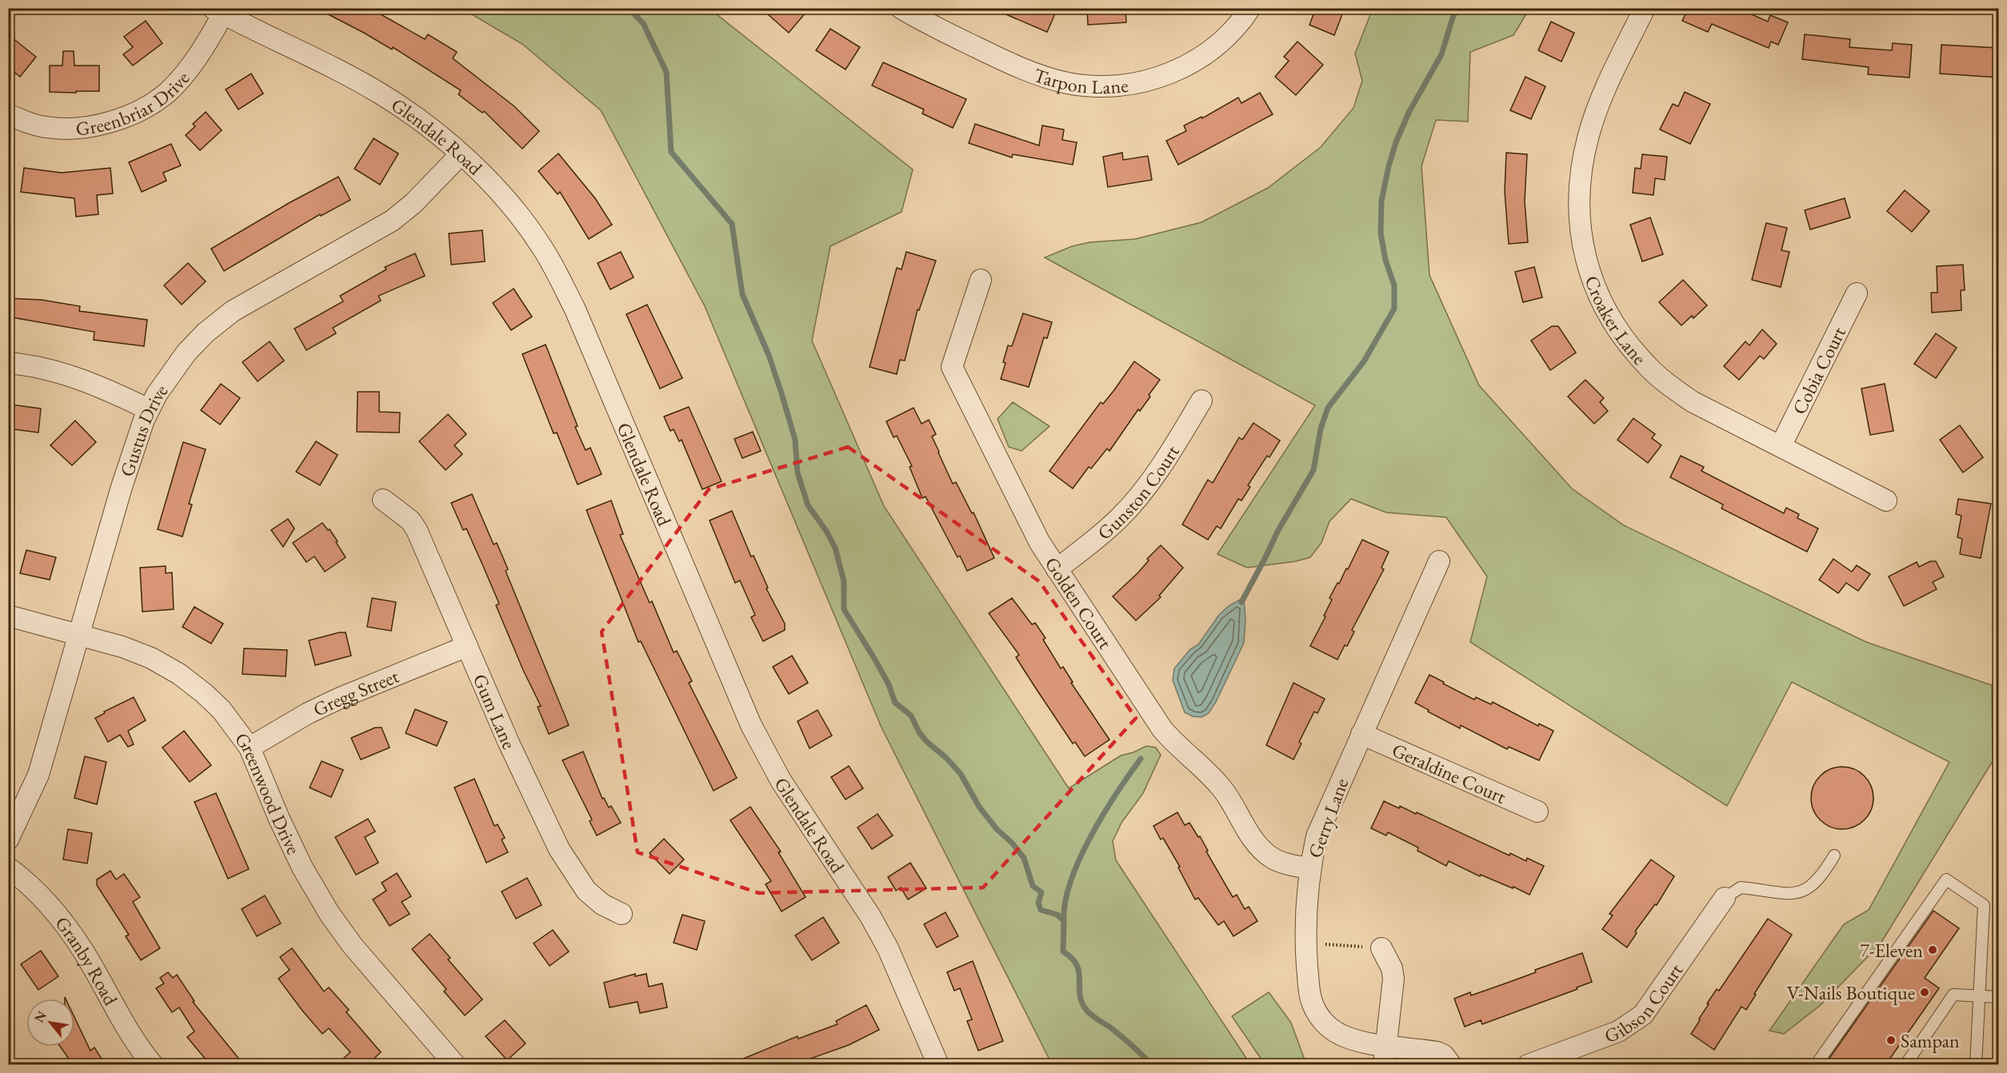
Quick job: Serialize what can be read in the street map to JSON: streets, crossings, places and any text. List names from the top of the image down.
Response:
{
  "streets": {
    "street": [
      "Tarpon Lane",
      "Greenbriar Drive",
      "Glendale Road",
      "Croaker Lane",
      "Cobia Court",
      "Gustus Drive",
      "Gunston Court",
      "Golden Court",
      "Gregg Street",
      "Gum Lane",
      "Geraldine Court",
      "Greenwood Drive",
      "Gerry Lane",
      "Granby Road",
      "Gibson Court"
    ]
  },
  "crossings": [
    ["Greenbriar Drive", "Glendale Road"],
    ["Glendale Road", "Gustus Drive"],
    ["Croaker Lane", "Cobia Court"],
    ["Gustus Drive", "Greenwood Drive"],
    ["Gunston Court", "Golden Court"],
    ["Golden Court", "Gerry Lane"],
    ["Gregg Street", "Gum Lane"],
    ["Gregg Street", "Greenwood Drive"],
    ["Geraldine Court", "Gerry Lane"]
  ],
  "places": ["7-Eleven", "V-Nails Boutique", "Sampan"],
  "north": "top left"
}
